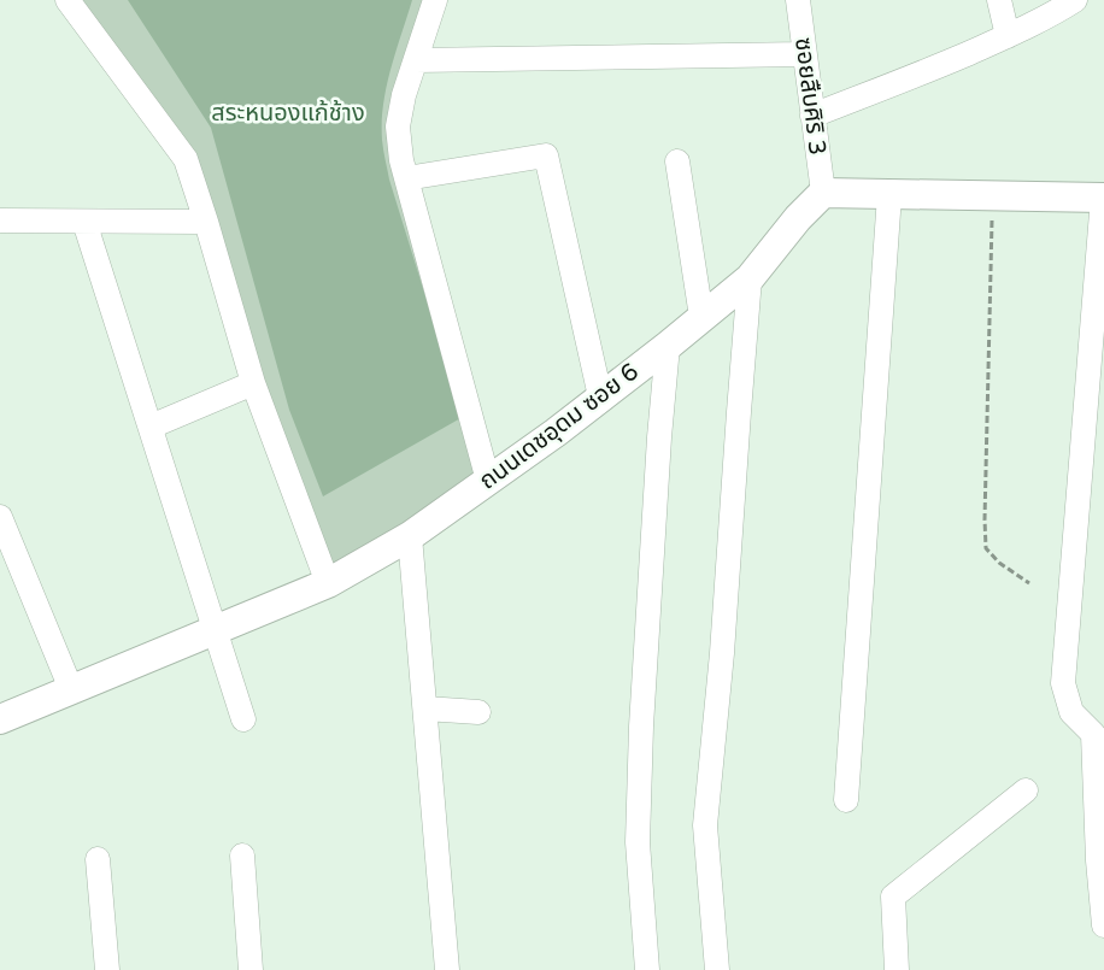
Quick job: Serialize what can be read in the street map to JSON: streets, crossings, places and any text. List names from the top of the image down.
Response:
{
  "streets": {
    "street": ["ซอยสืบศิริ 3", "ถนนเดชอุดม ซอย 6"]
  },
  "crossings": [
    ["ซอยสืบศิริ 3", "ถนนเดชอุดม ซอย 6"]
  ],
  "parks": ["สระหนองแก้ช้าง"]
}
